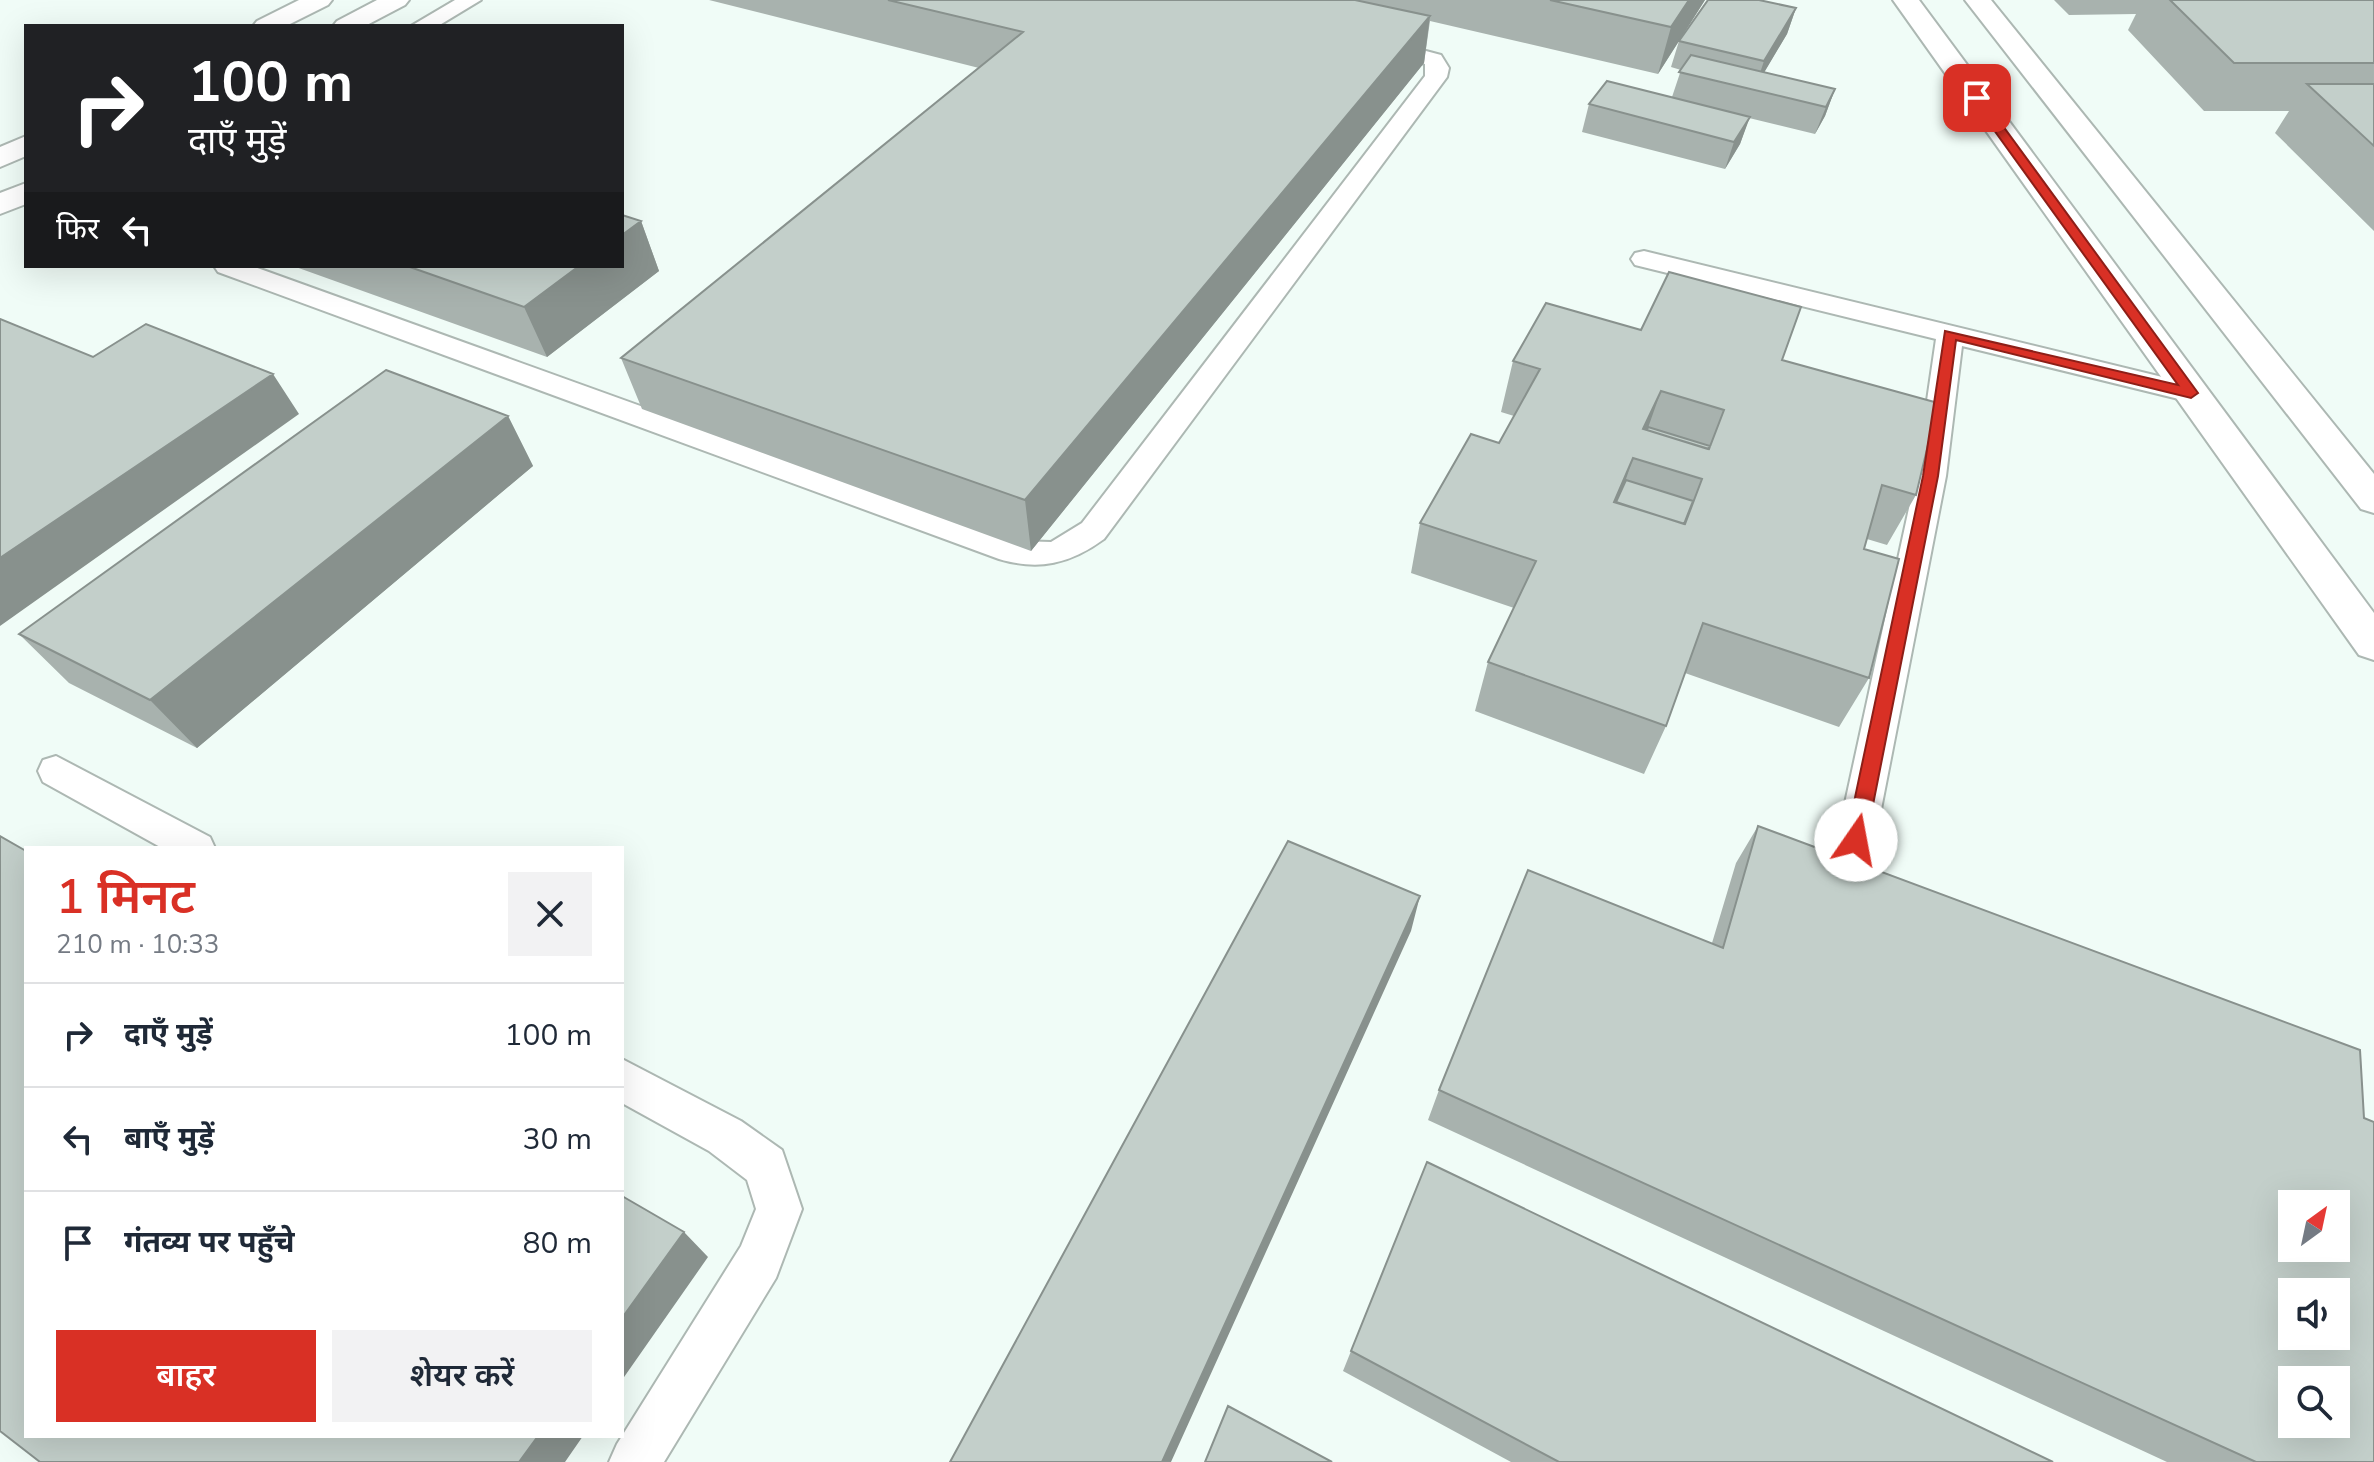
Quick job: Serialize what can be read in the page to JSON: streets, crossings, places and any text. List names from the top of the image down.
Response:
{
  "north": "top right",
  "page": {
    "turn": ["100 m", "दाएँ मुड़ें"],
    "then": "फिर",
    "heading": ["1 मिनट", "210 m · 10:33"],
    "list": [
      {
        "name": "दाएँ मुड़ें",
        "value": "100 m"
      },
      {
        "name": "बाएँ मुड़ें",
        "value": "30 m"
      },
      {
        "name": "गंतव्य पर पहुँचे",
        "value": "80 m"
      }
    ],
    "buttons": ["बाहर", "शेयर करें"]
  }
}
